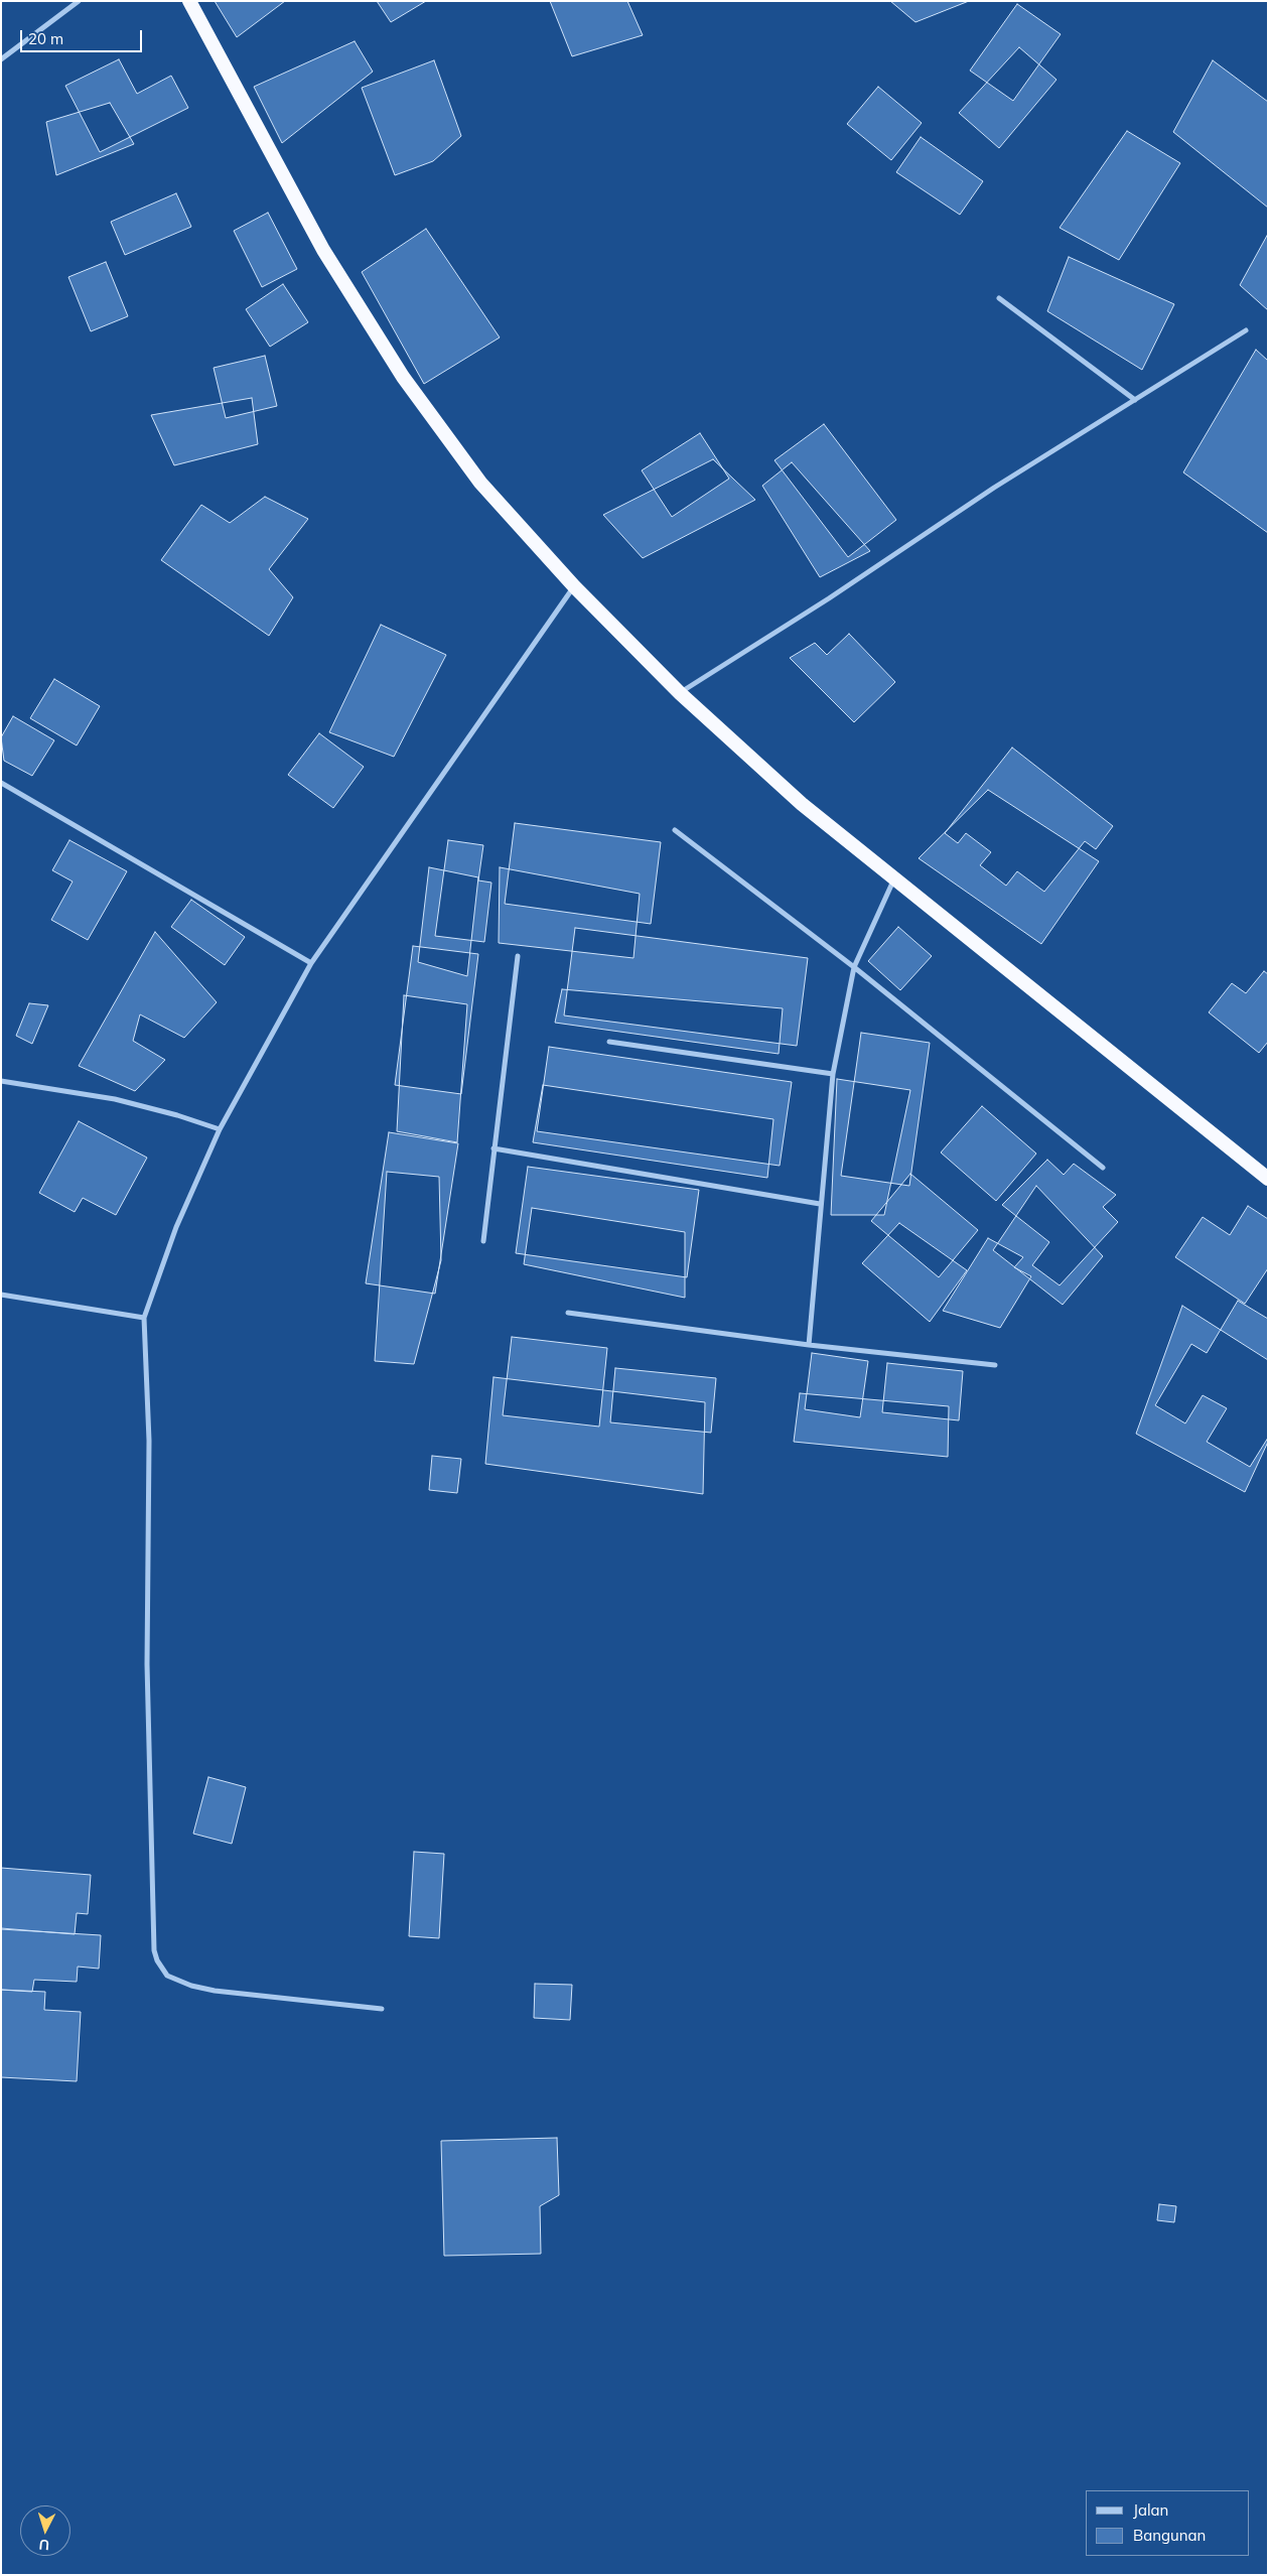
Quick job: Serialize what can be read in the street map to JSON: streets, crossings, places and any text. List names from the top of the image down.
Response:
{
  "legend": ["Jalan", "Bangunan"],
  "scale_bar": "20 m",
  "north": "bottom"
}
